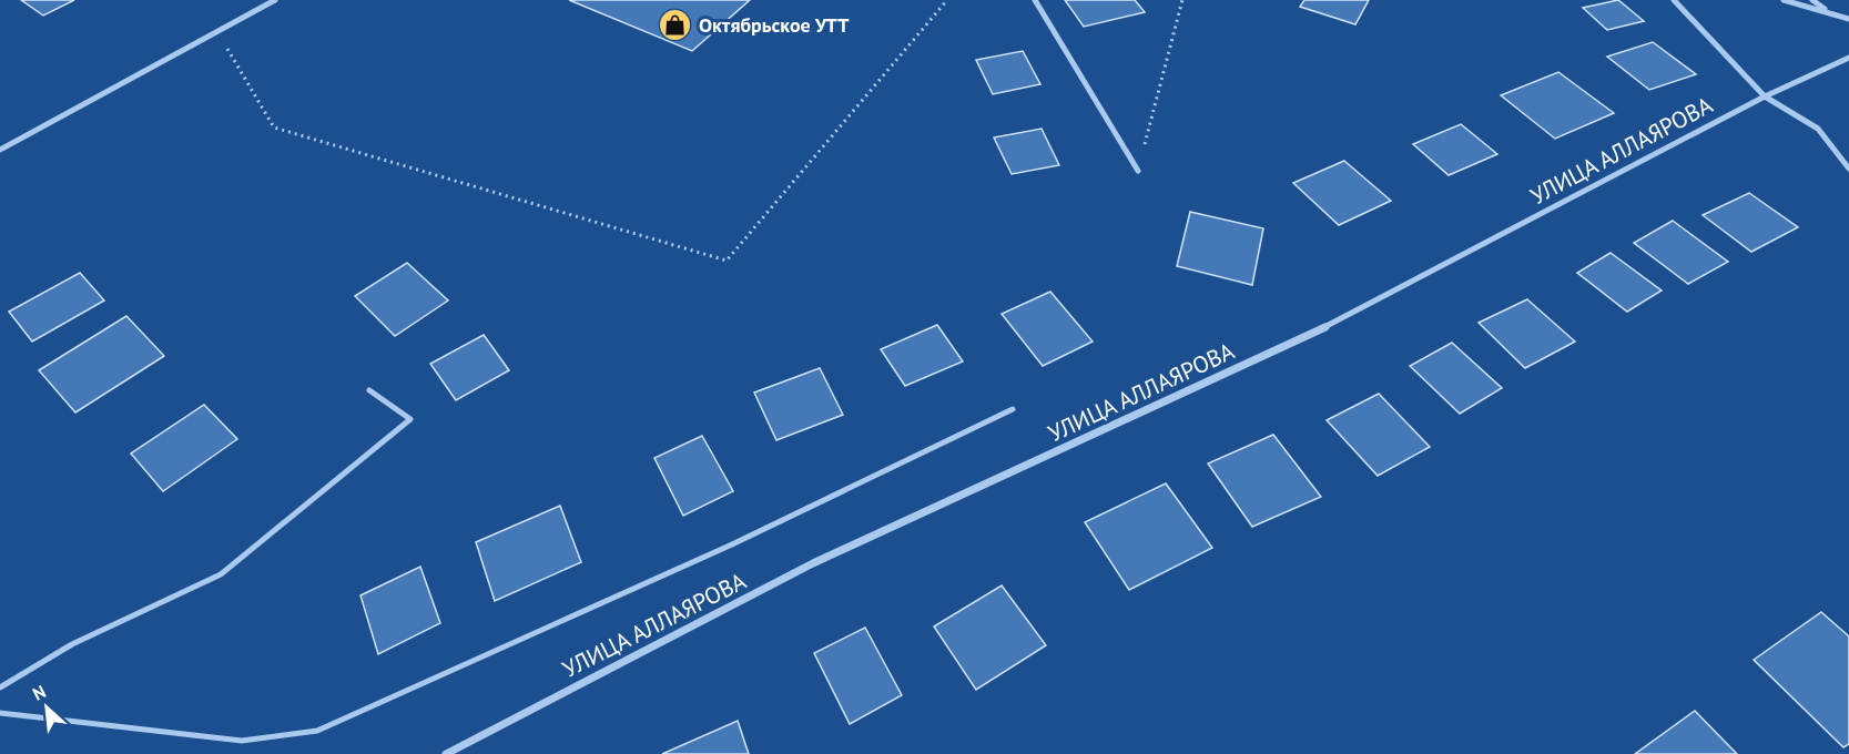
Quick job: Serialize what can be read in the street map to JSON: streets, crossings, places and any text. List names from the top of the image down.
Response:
{
  "streets": {
    "street": ["УЛИЦА АЛЛАЯРОВА"]
  },
  "places": {
    "shop": ["Октябрьское УТТ"]
  },
  "north": "top left"
}
